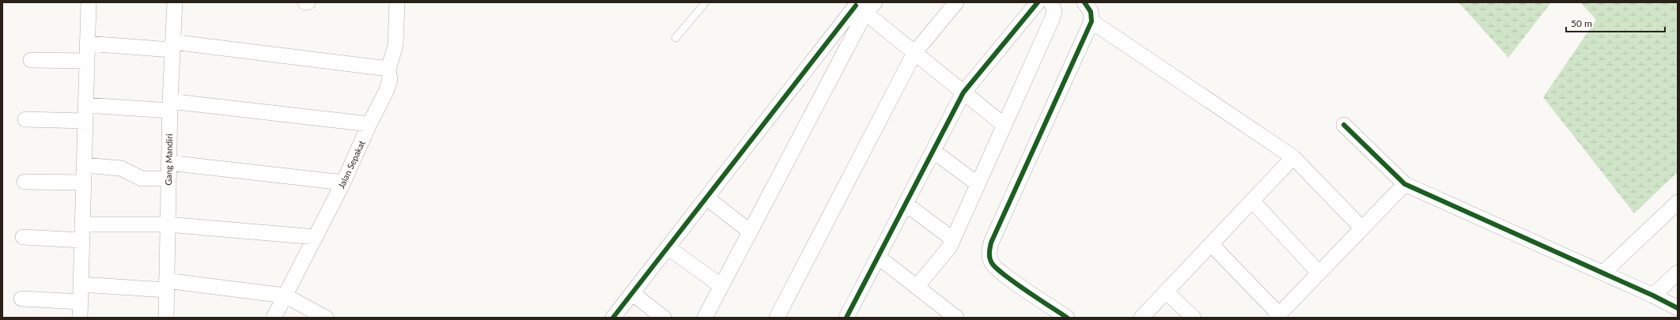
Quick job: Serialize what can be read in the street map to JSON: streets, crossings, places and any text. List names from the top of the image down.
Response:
{
  "streets": {
    "street": ["Gang Mandiri", "Jalan Sepakat"]
  },
  "scale_bar": "50 m"
}
